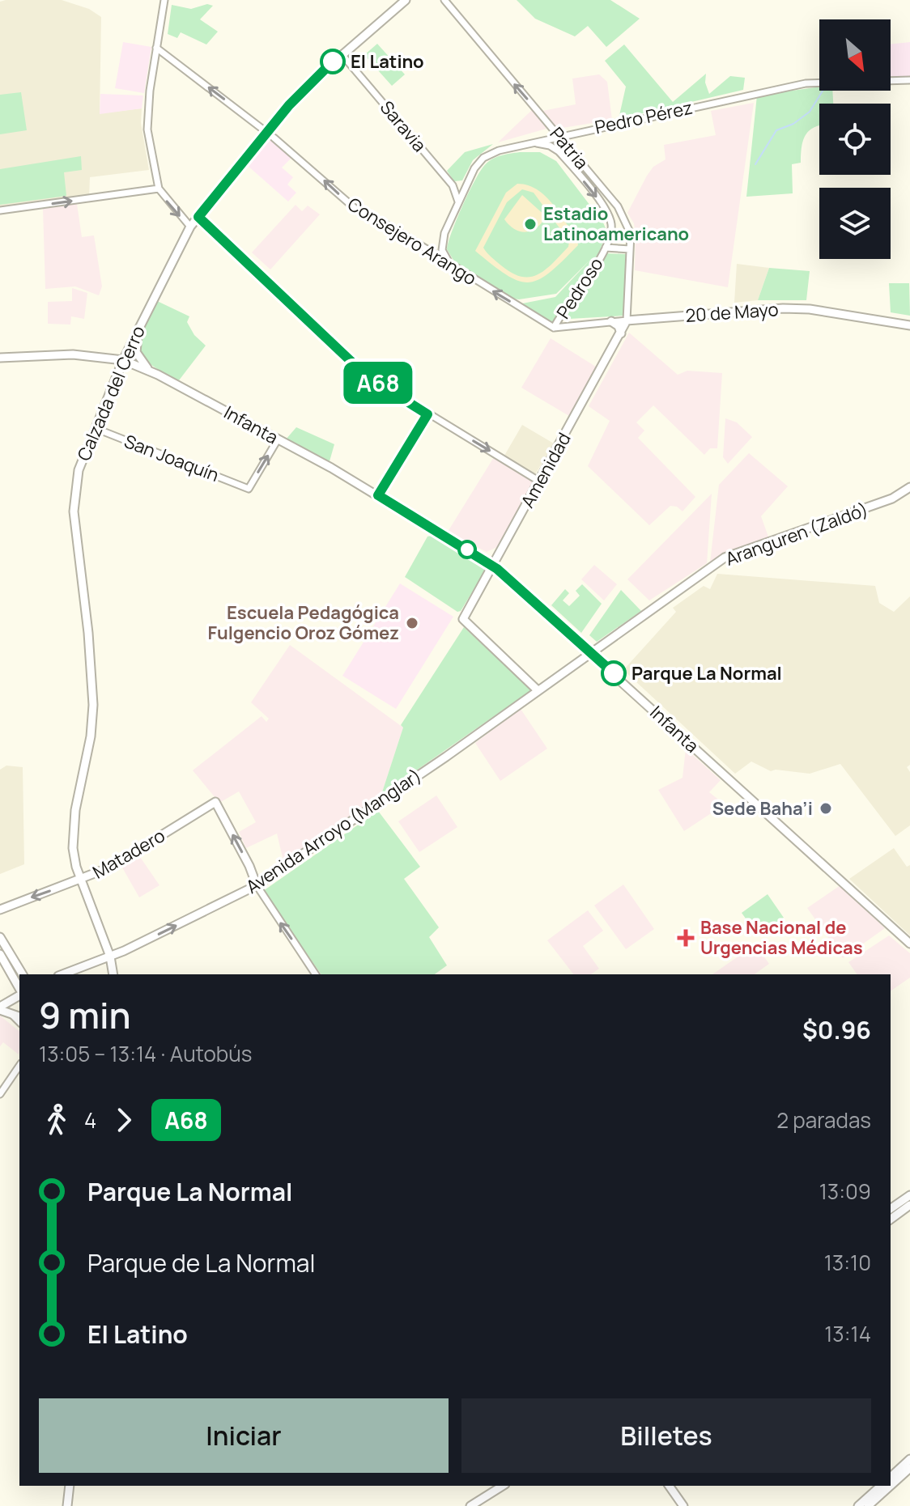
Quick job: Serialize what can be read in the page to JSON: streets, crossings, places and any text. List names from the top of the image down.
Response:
{
  "streets": {
    "main road": [
      "20 de Mayo",
      "Calzada del Cerro",
      "Infanta",
      "Amenidad",
      "Aranguren (Zaldó)",
      "Avenida Arroyo (Manglar)",
      "Matadero"
    ],
    "street": [
      "Pedro Pérez",
      "Saravia",
      "Patria",
      "Consejero Arango",
      "Pedroso",
      "San Joaquín"
    ]
  },
  "crossings": [
    ["Pedro Pérez", "Saravia"],
    ["Pedro Pérez", "Patria"],
    ["Pedro Pérez", "Consejero Arango"],
    ["Pedro Pérez", "Pedroso"],
    ["Pedro Pérez", "20 de Mayo"],
    ["Saravia", "Patria"],
    ["Saravia", "Consejero Arango"],
    ["Saravia", "Pedroso"],
    ["Saravia", "20 de Mayo"],
    ["Saravia", "Calzada del Cerro"],
    ["Patria", "Consejero Arango"],
    ["Patria", "Pedroso"],
    ["Patria", "20 de Mayo"],
    ["Patria", "Amenidad"],
    ["Consejero Arango", "Pedroso"],
    ["Consejero Arango", "20 de Mayo"],
    ["Consejero Arango", "Calzada del Cerro"],
    ["Pedroso", "20 de Mayo"],
    ["20 de Mayo", "Amenidad"],
    ["Calzada del Cerro", "Infanta"],
    ["Calzada del Cerro", "San Joaquín"],
    ["Calzada del Cerro", "Avenida Arroyo (Manglar)"],
    ["Calzada del Cerro", "Matadero"],
    ["Infanta", "San Joaquín"],
    ["Infanta", "Amenidad"],
    ["Infanta", "Aranguren (Zaldó)"],
    ["Infanta", "Avenida Arroyo (Manglar)"],
    ["Amenidad", "Avenida Arroyo (Manglar)"],
    ["Aranguren (Zaldó)", "Avenida Arroyo (Manglar)"],
    ["Avenida Arroyo (Manglar)", "Matadero"]
  ],
  "one_way": ["Consejero Arango", "San Joaquín"],
  "places": {
    "other": [
      "El Latino",
      "Estadio Latinoamericano",
      "Escuela Pedagógica Fulgencio Oroz Gómez",
      "Parque La Normal",
      "Sede Baha’i"
    ],
    "health": ["Base Nacional de Urgencias Médicas"]
  },
  "lines": ["bus line A68"],
  "north": "bottom right",
  "page": {
    "on_map": "A68",
    "heading": ["9 min", "13:05 – 13:14 · Autobús", "$0.96"],
    "legs": ["4", "A68", "2 paradas"],
    "list": [
      {
        "name": "Parque La Normal",
        "value": "13:09"
      },
      {
        "name": "Parque de La Normal",
        "value": "13:10"
      },
      {
        "name": "El Latino",
        "value": "13:14"
      }
    ],
    "buttons": ["Iniciar", "Billetes"]
  }
}
